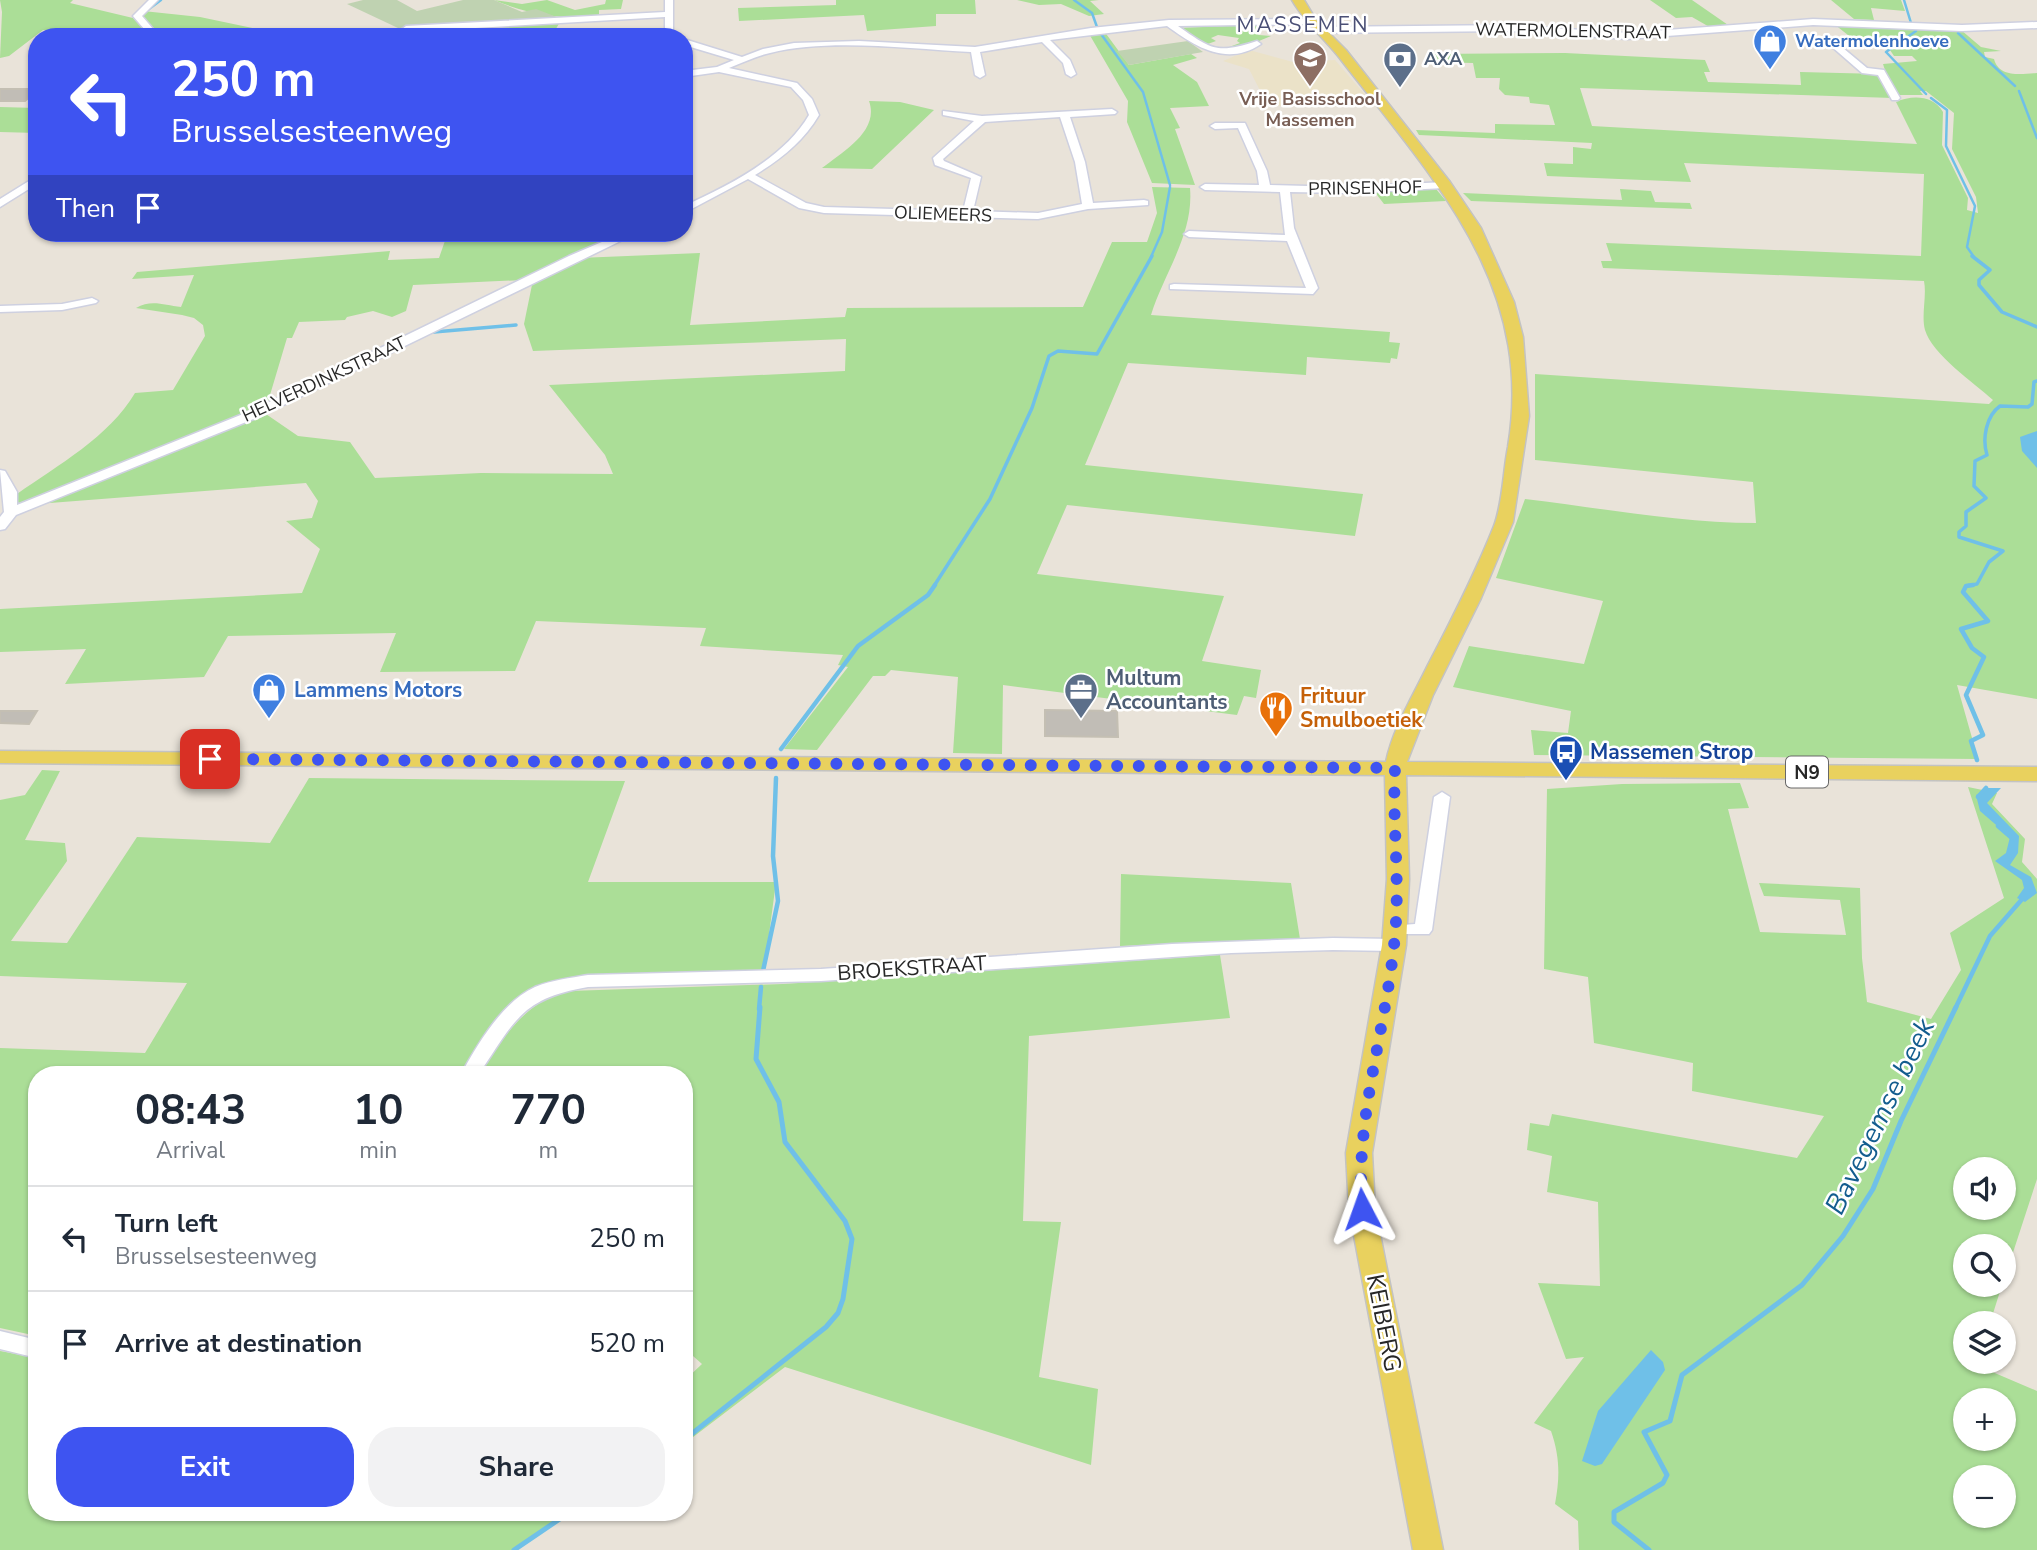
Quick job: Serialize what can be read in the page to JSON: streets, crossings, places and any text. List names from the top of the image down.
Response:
{
  "streets": {
    "main road": ["N9", "KEIBERG"],
    "street": [
      "WATERMOLENSTRAAT",
      "PRINSENHOF",
      "OLIEMEERS",
      "HELVERDINKSTRAAT",
      "BROEKSTRAAT"
    ]
  },
  "crossings": [
    ["WATERMOLENSTRAAT", "KEIBERG"],
    ["PRINSENHOF", "KEIBERG"],
    ["N9", "KEIBERG"],
    ["BROEKSTRAAT", "KEIBERG"]
  ],
  "districts": ["MASSEMEN"],
  "water": ["Bavegemse beek"],
  "places": {
    "shop": ["Watermolenhoeve", "Lammens Motors"],
    "school or university": ["Vrije Basisschool Massemen"],
    "bank": ["AXA"],
    "office": ["Multum Accountants"],
    "restaurant": ["Frituur Smulboetiek"],
    "bus stop": ["Massemen Strop"]
  },
  "page": {
    "turn": ["250 m", "Brusselsesteenweg"],
    "then": "Then",
    "eta": [
      "08:43",
      "Arrival",
      "10",
      "min",
      "770",
      "m"
    ],
    "map_buttons": ["+", "−"],
    "list": [
      {
        "name": "Turn left",
        "note": "Brusselsesteenweg",
        "value": "250 m"
      },
      {
        "name": "Arrive at destination",
        "value": "520 m"
      }
    ],
    "buttons": ["Exit", "Share"]
  }
}
